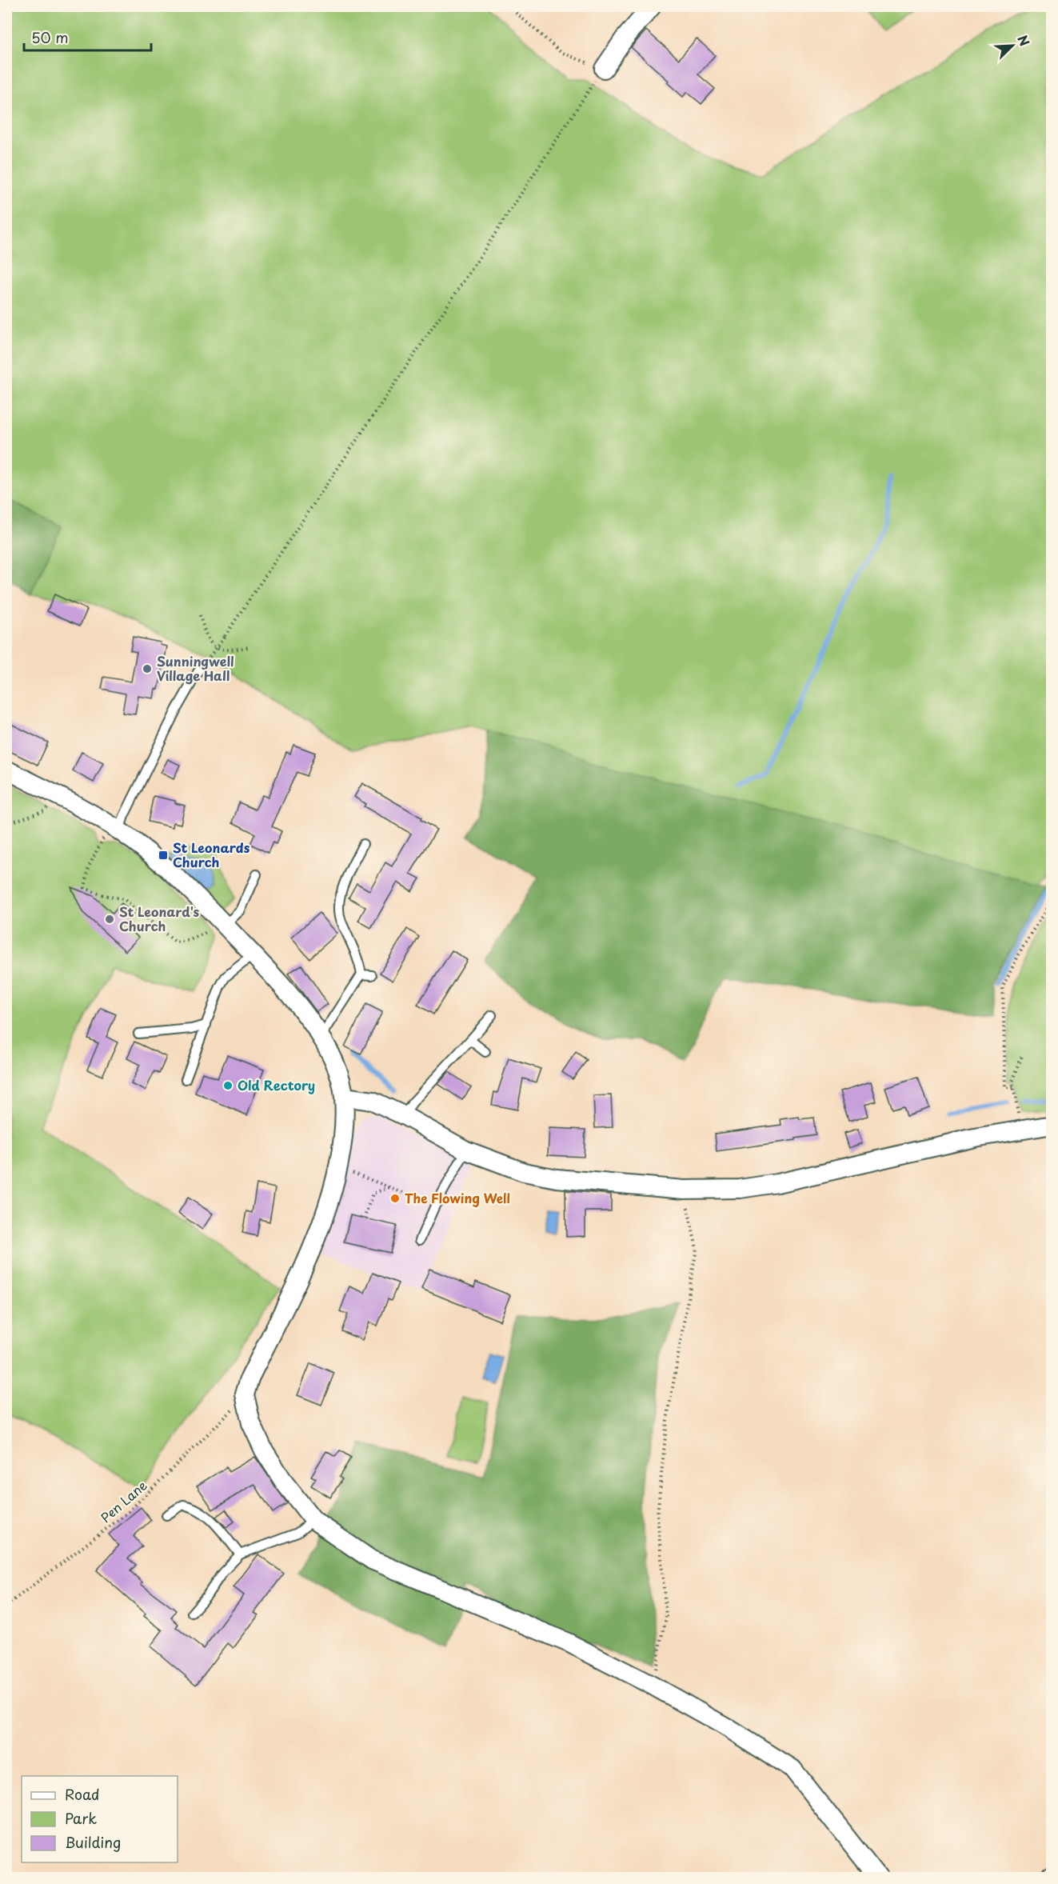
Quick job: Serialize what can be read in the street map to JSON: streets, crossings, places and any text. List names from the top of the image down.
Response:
{
  "streets": {
    "path": ["Pen Lane"]
  },
  "places": {
    "other": [
      "Sunningwell Village Hall",
      "St Leonard's Church",
      "Old Rectory",
      "The Flowing Well"
    ],
    "transit": ["St Leonards Church"]
  },
  "legend": ["Road", "Park", "Building"],
  "scale_bar": "50 m",
  "north": "top right"
}
